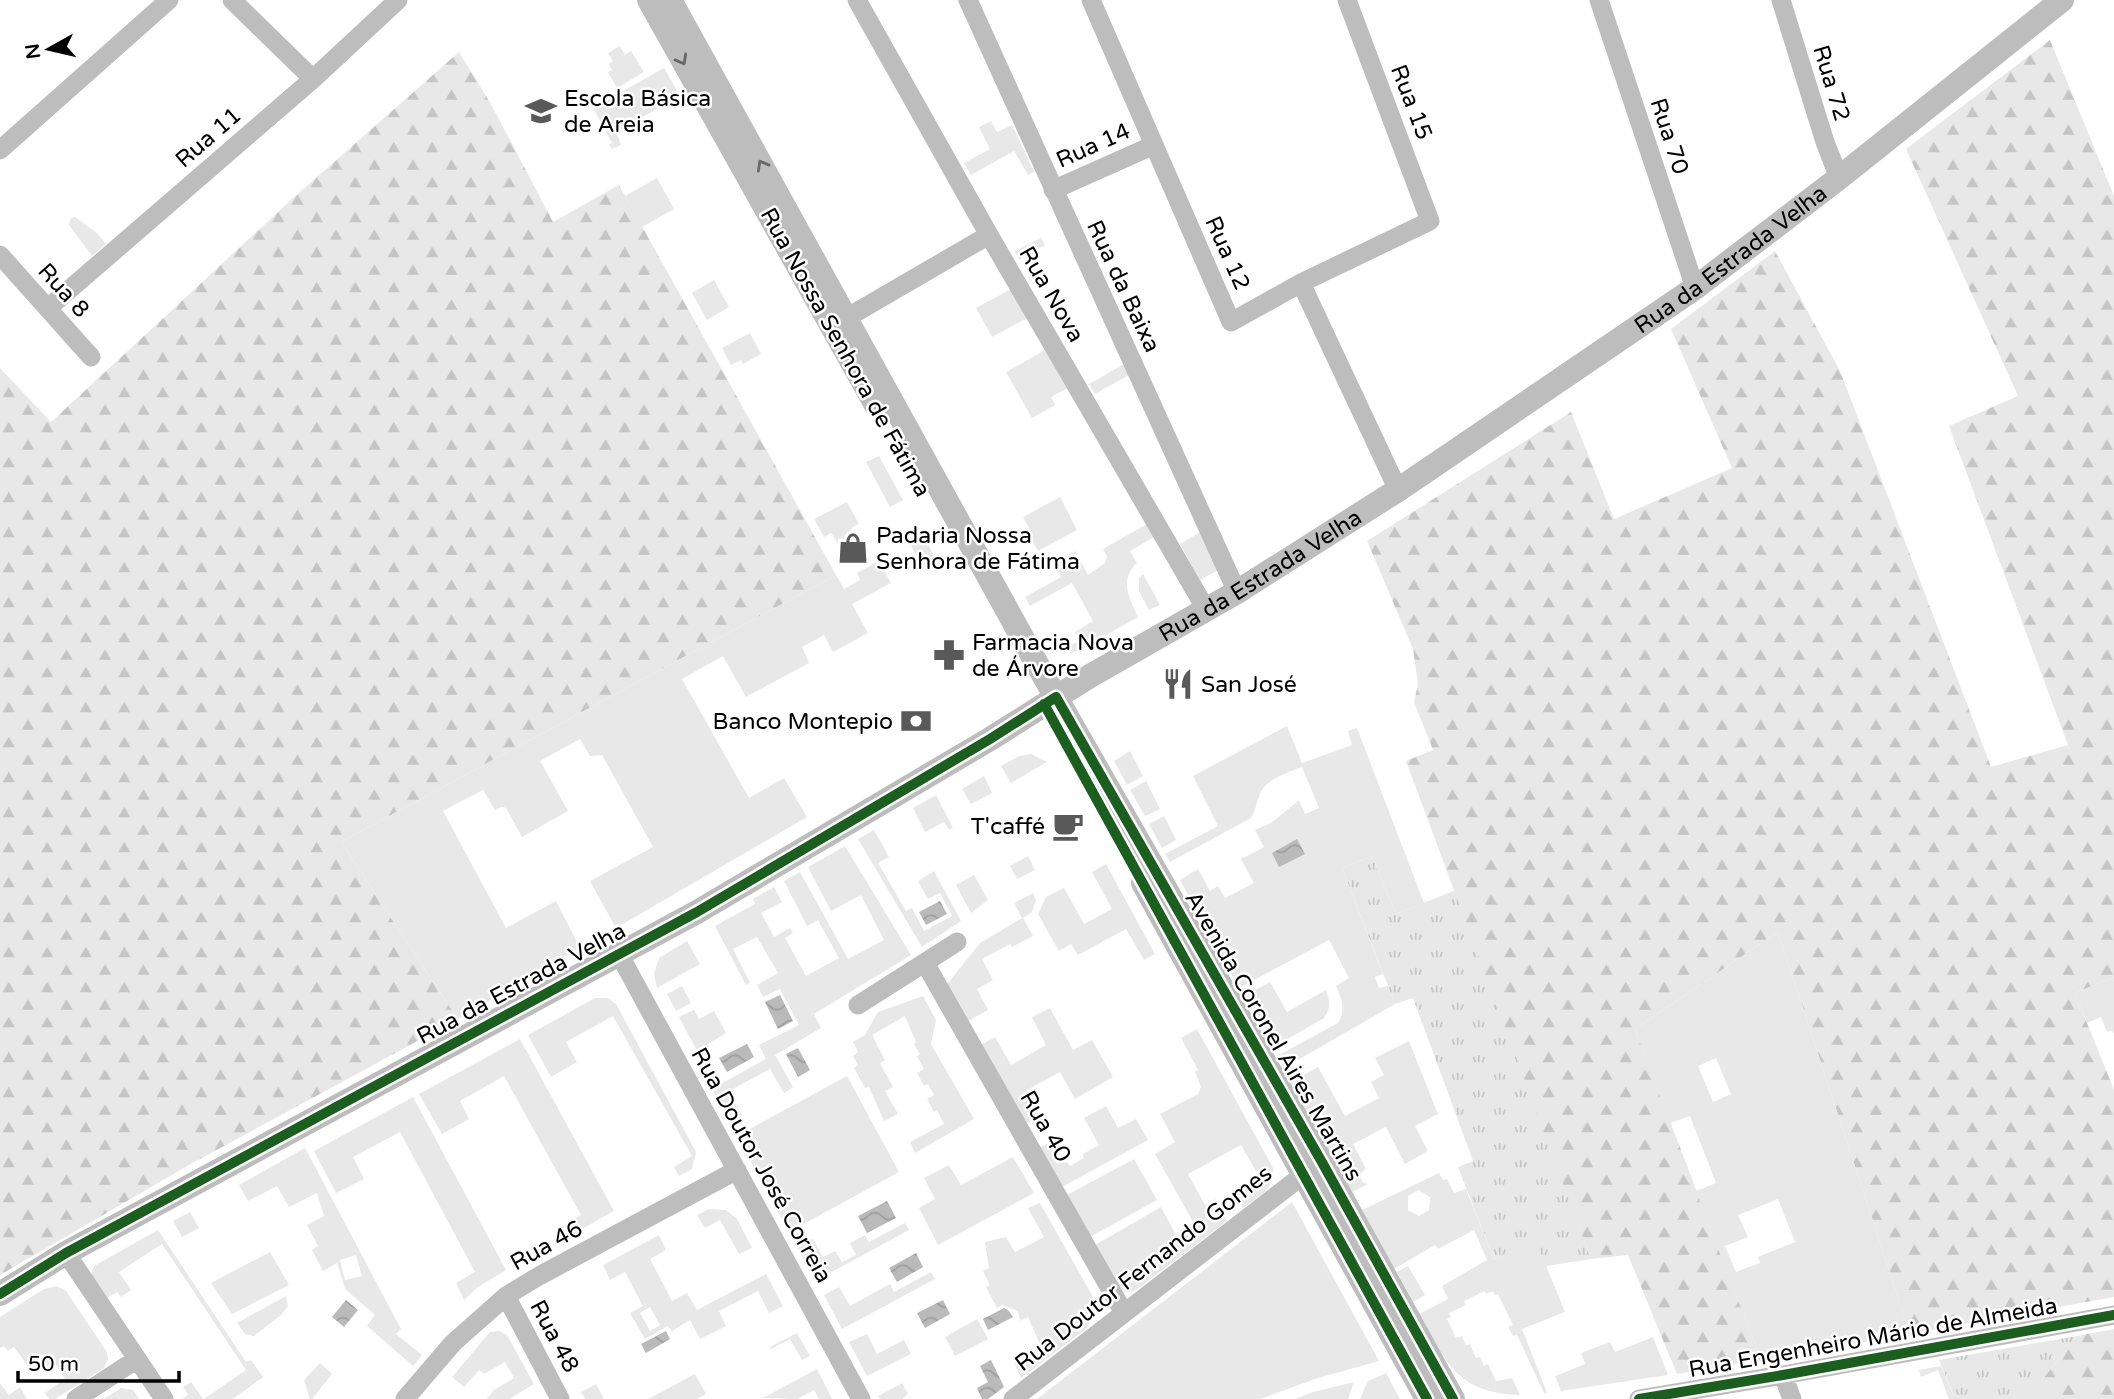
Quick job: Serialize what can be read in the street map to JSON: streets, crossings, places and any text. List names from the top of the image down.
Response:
{
  "streets": {
    "street": [
      "Rua 72",
      "Rua 15",
      "Rua 70",
      "Rua 11",
      "Rua 14",
      "Rua 12",
      "Rua da Estrada Velha",
      "Rua da Baixa",
      "Rua 8",
      "Rua Nova",
      "Rua Nossa Senhora de Fátima",
      "Avenida Coronel Aires Martins",
      "Rua 40",
      "Rua Doutor José Correia",
      "Rua 46",
      "Rua Doutor Fernando Gomes",
      "Rua 48",
      "Rua Engenheiro Mário de Almeida"
    ]
  },
  "crossings": [
    ["Rua 72", "Rua da Estrada Velha"],
    ["Rua 15", "Rua 12"],
    ["Rua 70", "Rua da Estrada Velha"],
    ["Rua 11", "Rua 8"],
    ["Rua 14", "Rua 12"],
    ["Rua 14", "Rua da Baixa"],
    ["Rua da Estrada Velha", "Rua da Baixa"],
    ["Rua da Estrada Velha", "Rua Nova"],
    ["Rua da Estrada Velha", "Rua Nossa Senhora de Fátima"],
    ["Rua da Estrada Velha", "Avenida Coronel Aires Martins"],
    ["Rua da Estrada Velha", "Rua Doutor José Correia"],
    ["Rua Nossa Senhora de Fátima", "Avenida Coronel Aires Martins"],
    ["Avenida Coronel Aires Martins", "Rua Doutor Fernando Gomes"],
    ["Rua 40", "Rua Doutor Fernando Gomes"],
    ["Rua Doutor José Correia", "Rua 46"],
    ["Rua 46", "Rua 48"]
  ],
  "places": {
    "school or university": ["Escola Básica de Areia"],
    "shop": ["Padaria Nossa Senhora de Fátima"],
    "pharmacy": ["Farmacia Nova de Árvore"],
    "restaurant": ["San José"],
    "bank": ["Banco Montepio"],
    "cafe": ["T'caffé"]
  },
  "scale_bar": "50 m",
  "north": "left"
}
